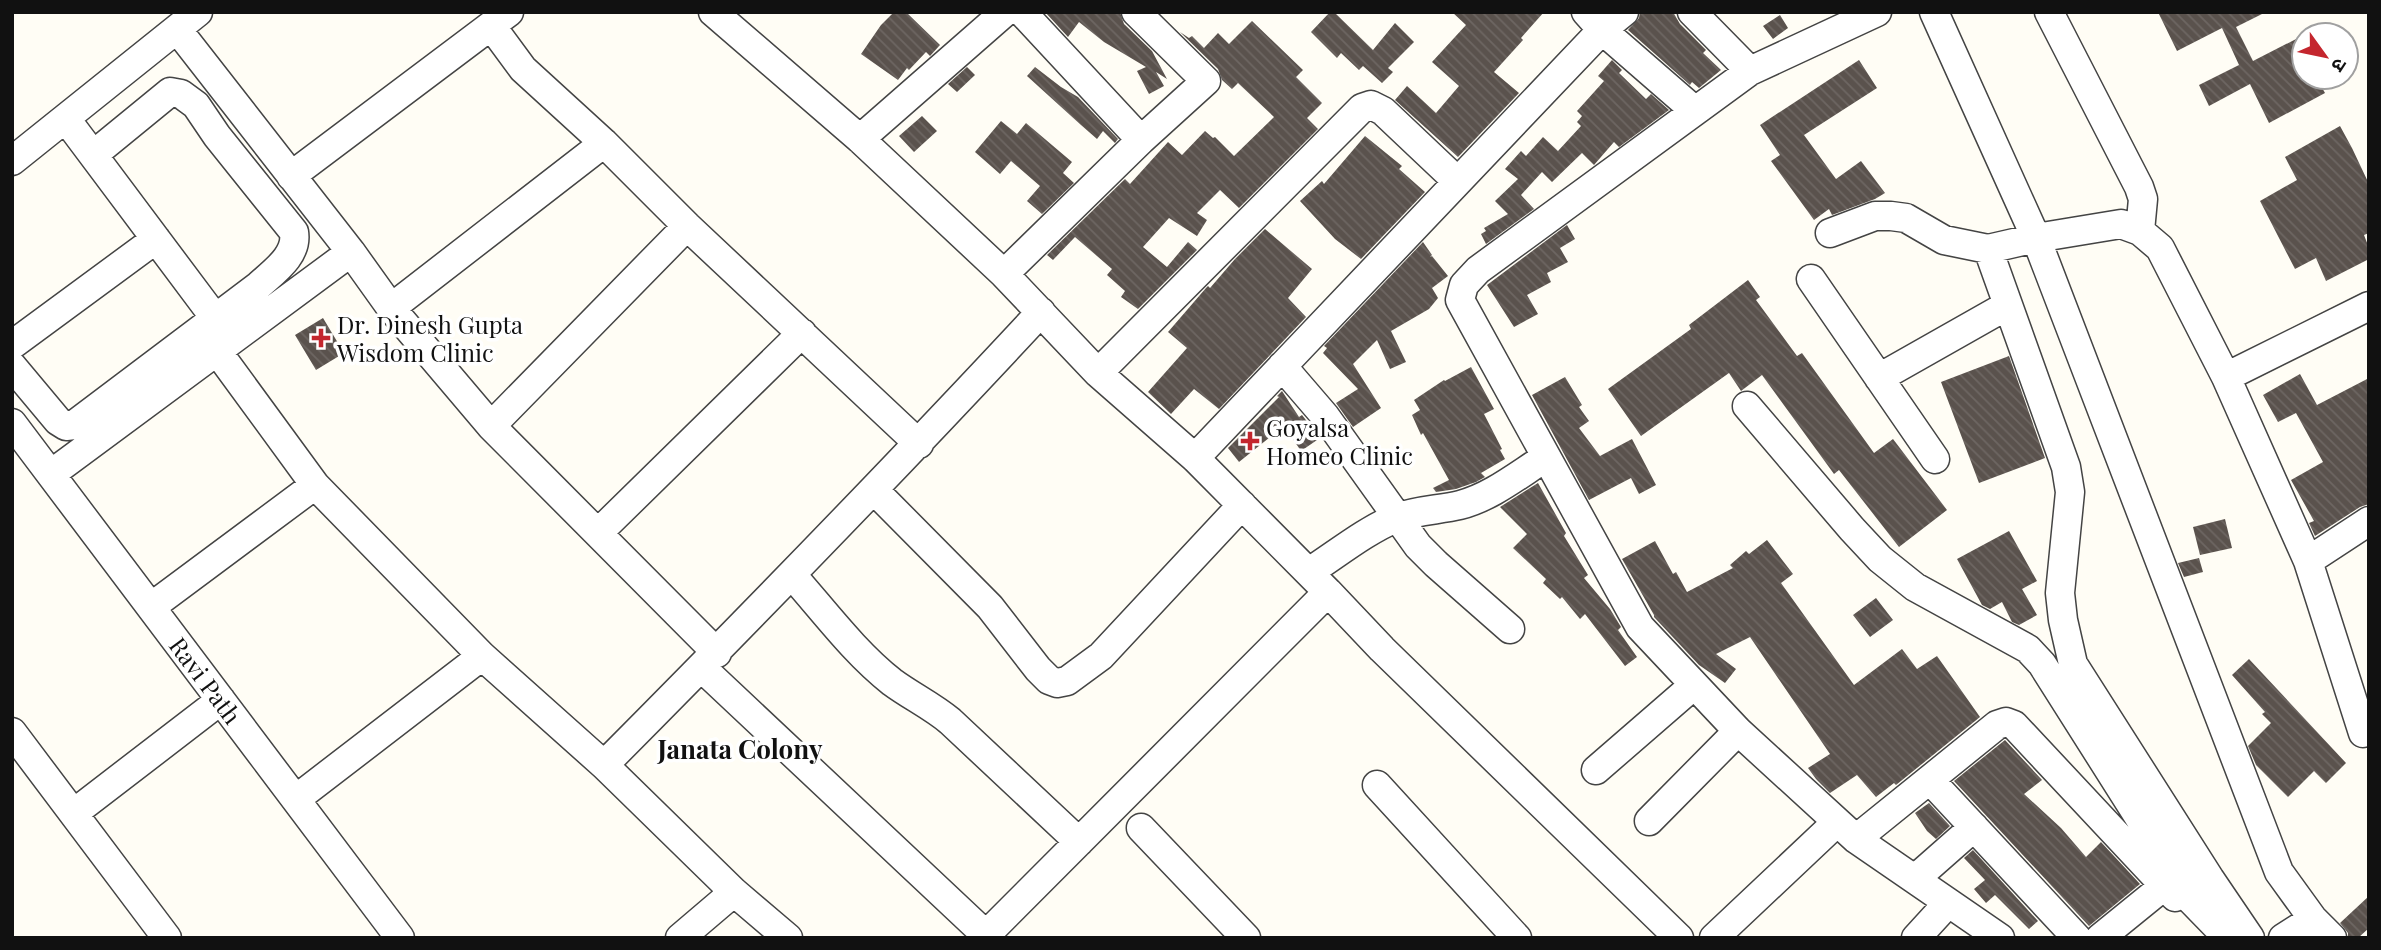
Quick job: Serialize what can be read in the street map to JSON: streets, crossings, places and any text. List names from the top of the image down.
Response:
{
  "streets": {
    "street": ["Ravi Path"]
  },
  "districts": ["Janata Colony"],
  "places": {
    "health": ["Dr. Dinesh Gupta Wisdom Clinic", "Goyalsa Homeo Clinic"]
  },
  "north": "bottom right"
}
